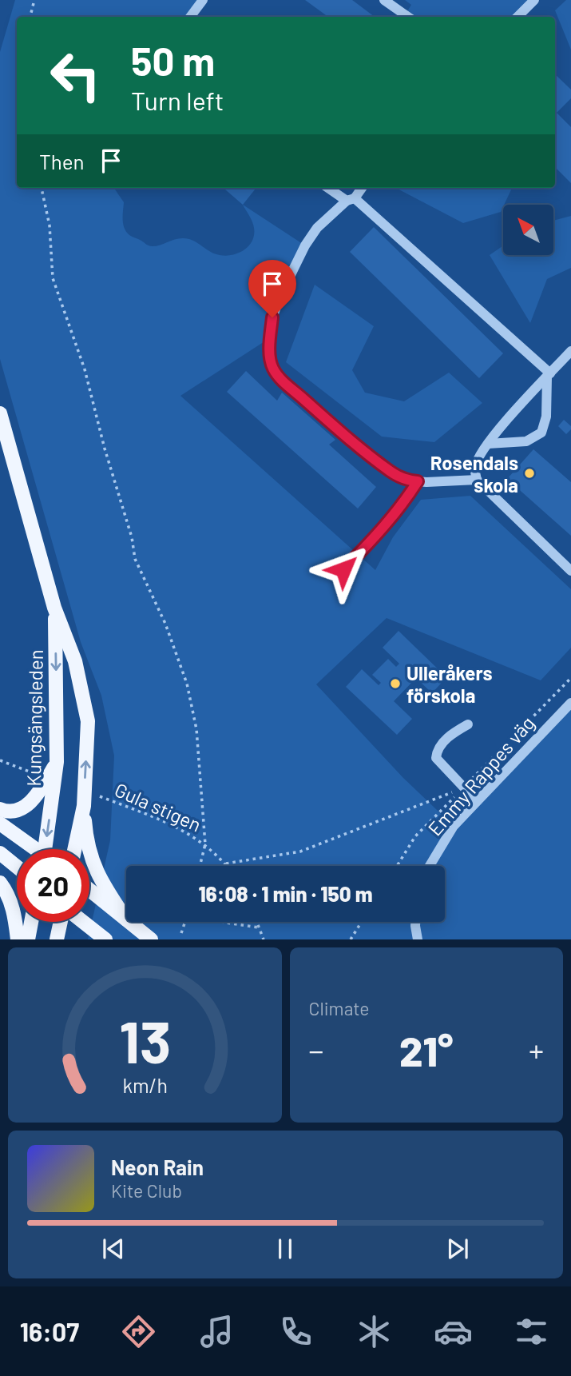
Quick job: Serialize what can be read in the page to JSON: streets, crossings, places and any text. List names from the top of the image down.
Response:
{
  "streets": {
    "main road": ["Kungsängsleden"],
    "street": ["Emmy Rappes väg"],
    "path": ["Gula stigen"]
  },
  "places": ["Rosendals skola", "Ulleråkers förskola"],
  "north": "top left",
  "page": {
    "turn": ["50 m", "Turn left"],
    "then": "Then",
    "limit": "20",
    "trip": "16:08 · 1 min · 150 m",
    "tile": "Climate",
    "heat": ["−", "21°", "+"],
    "song": ["Neon Rain", "Kite Club"],
    "tabs": "16:07",
    "gauge": ["13", "km/h"]
  }
}
